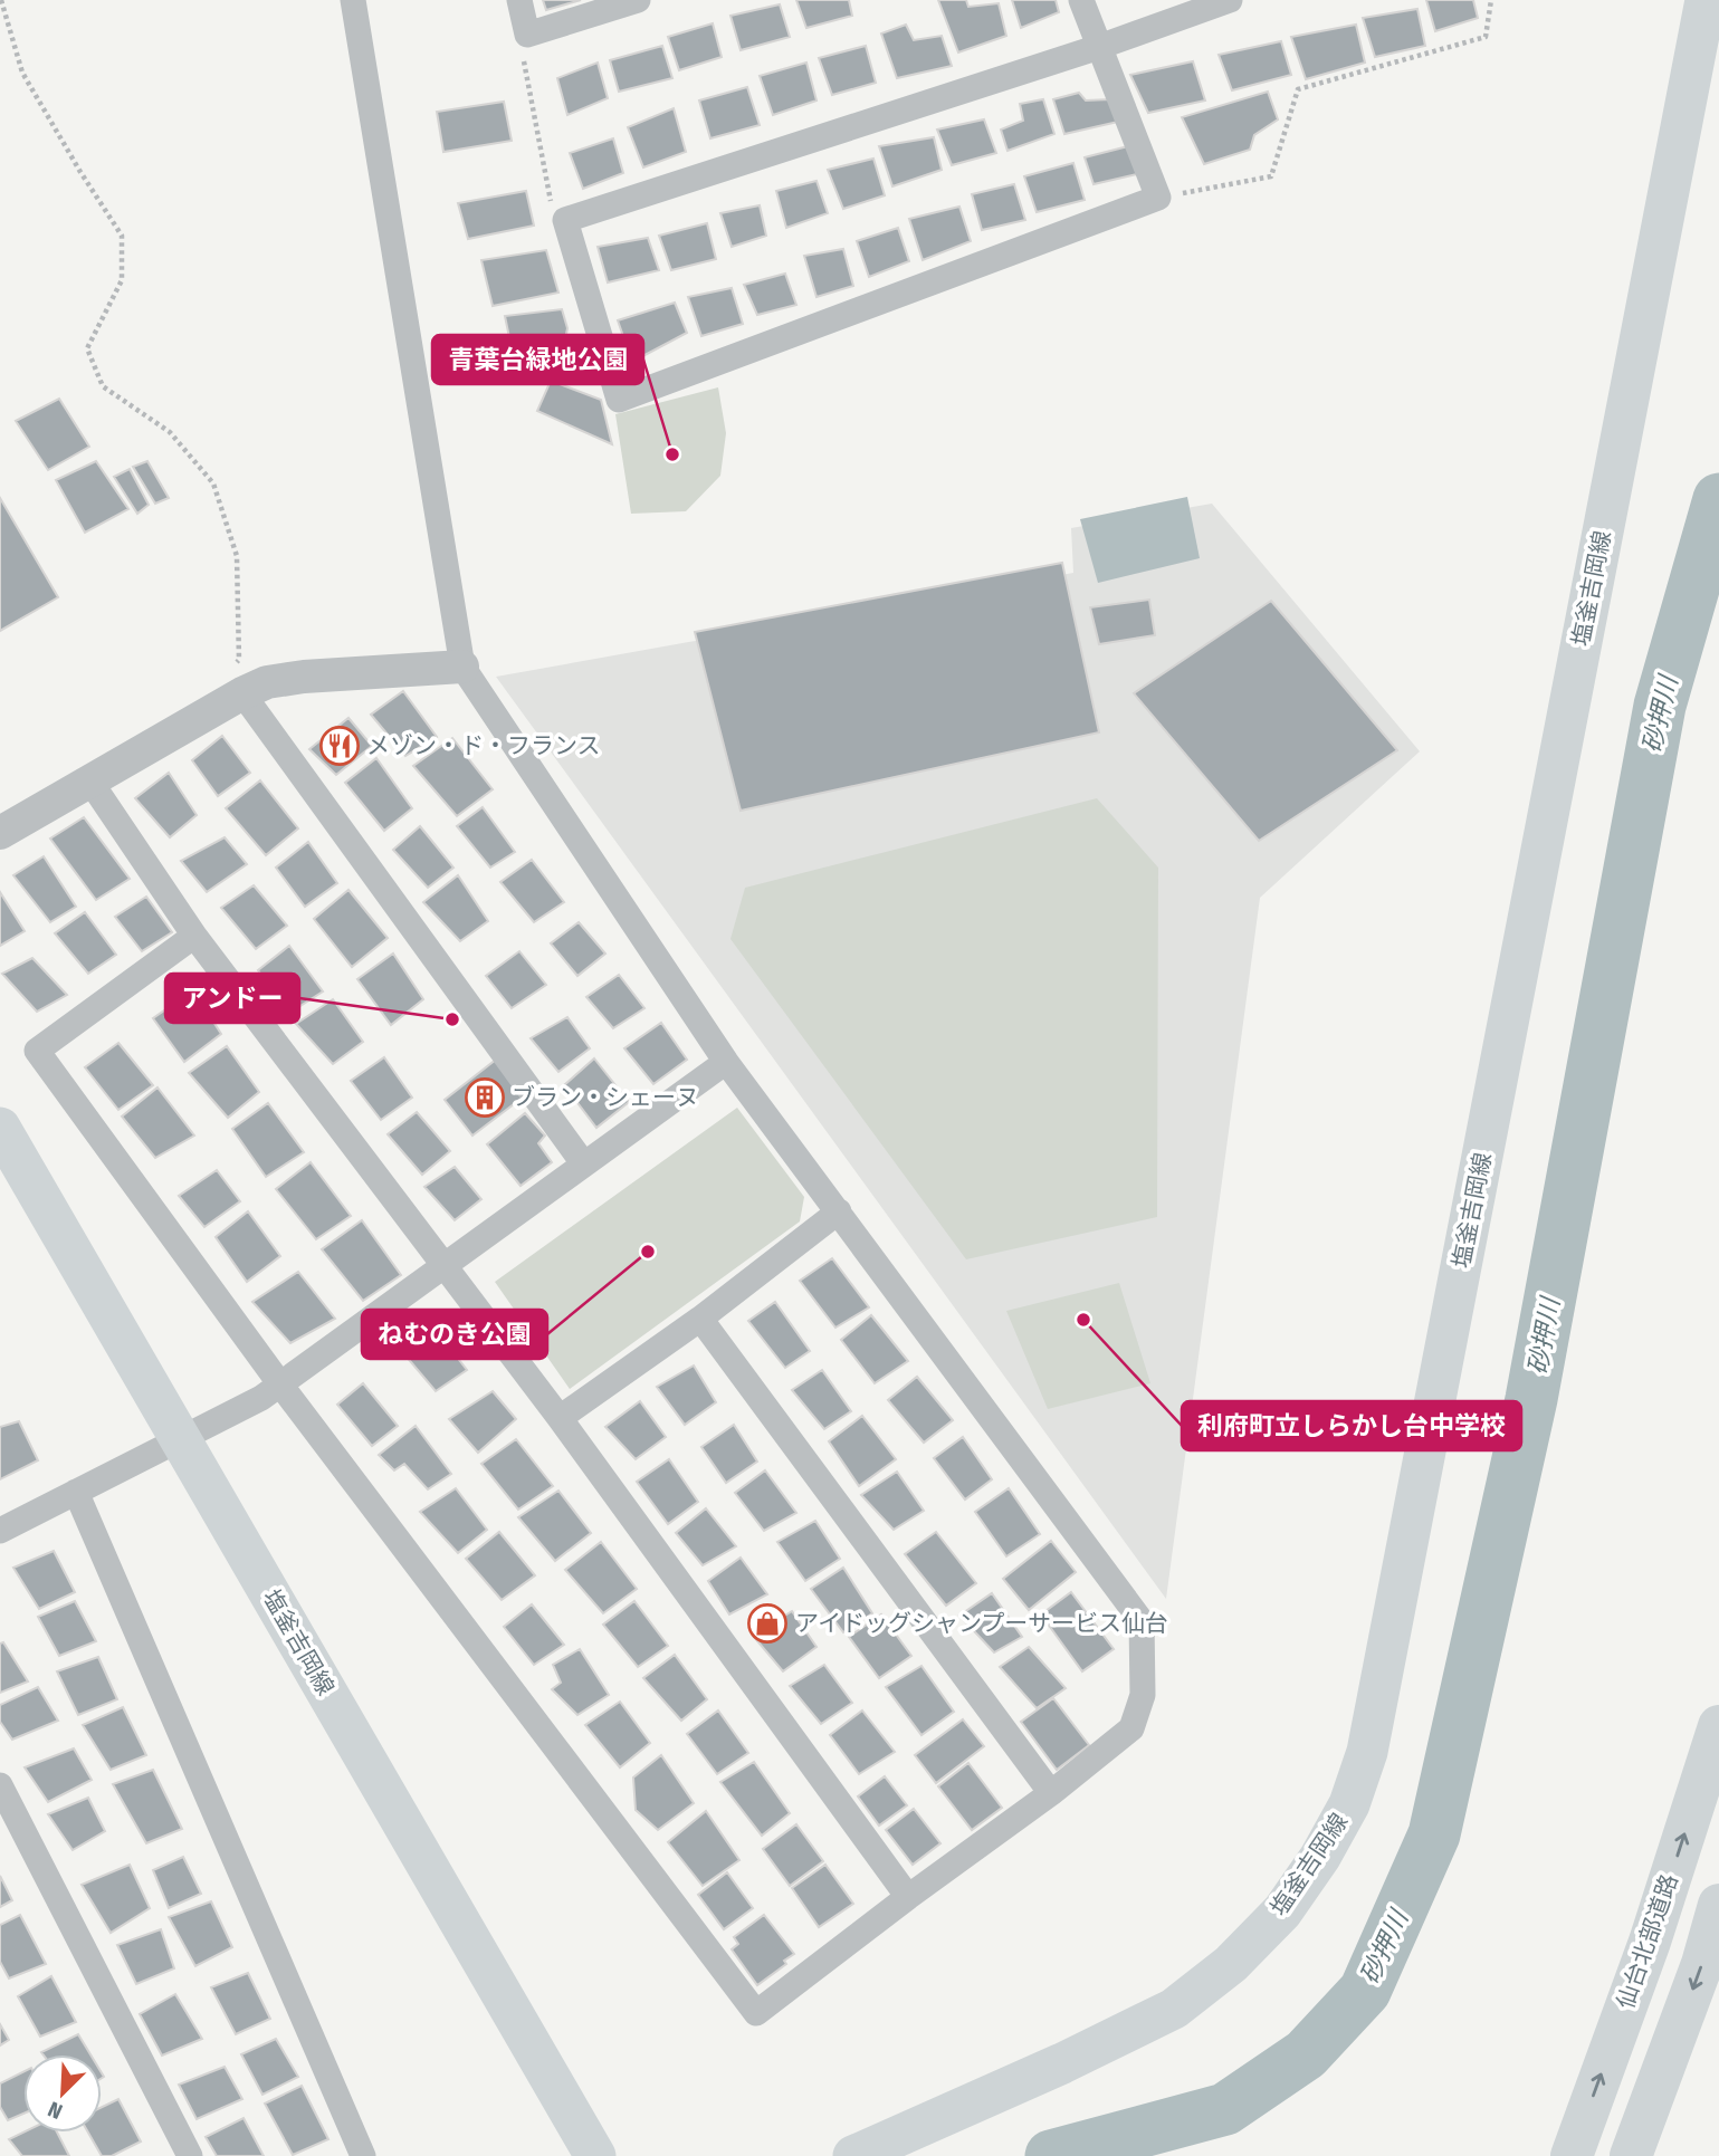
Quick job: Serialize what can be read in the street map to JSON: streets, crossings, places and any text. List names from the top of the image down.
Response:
{
  "streets": {
    "highway": ["仙台北部道路"],
    "main road": ["塩釜吉岡線"]
  },
  "water": ["砂押川"],
  "places": {
    "other": [
      "青葉台緑地公園",
      "アンドー",
      "ねむのき公園",
      "利府町立しらかし台中学校"
    ],
    "restaurant": ["メゾン・ド・フランス"],
    "building": ["ブラン・シェーヌ"],
    "shop": ["アイドッグシャンプーサービス仙台"]
  },
  "north": "bottom left"
}
